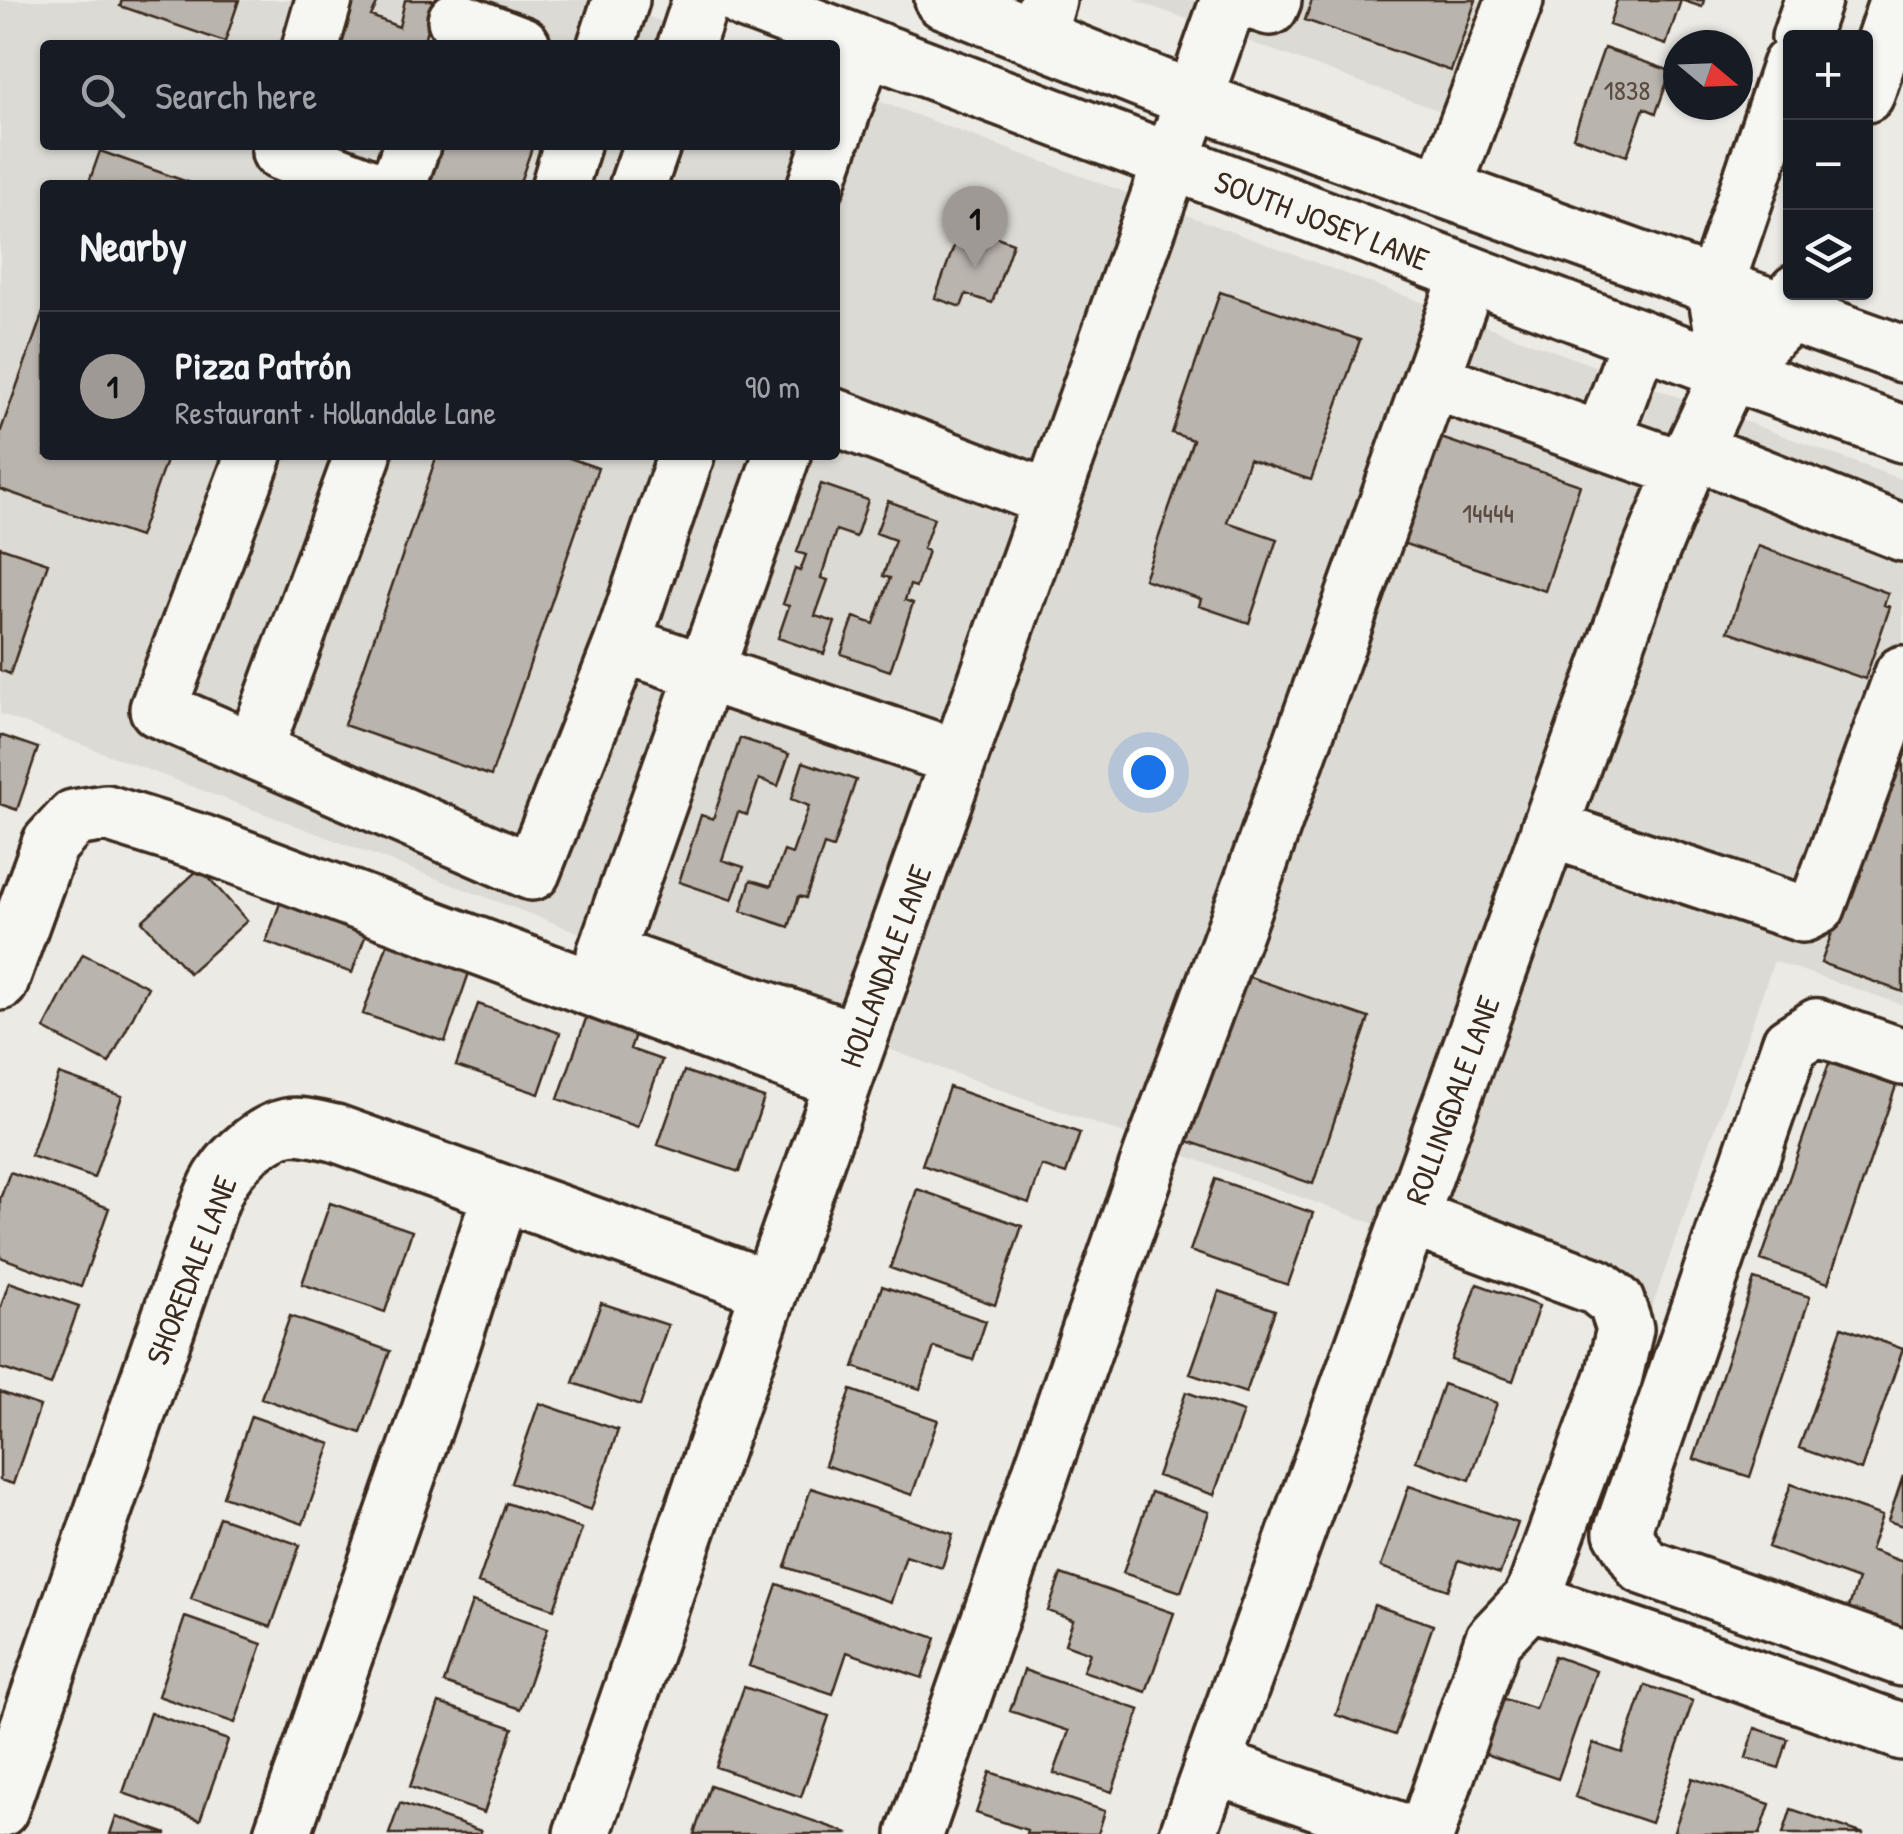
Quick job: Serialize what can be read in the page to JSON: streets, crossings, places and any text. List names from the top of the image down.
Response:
{
  "streets": {
    "street": [
      "SOUTH JOSEY LANE",
      "HOLLANDALE LANE",
      "ROLLINGDALE LANE",
      "SHOREDALE LANE"
    ]
  },
  "crossings": [
    ["SOUTH JOSEY LANE", "HOLLANDALE LANE"],
    ["SOUTH JOSEY LANE", "ROLLINGDALE LANE"],
    ["HOLLANDALE LANE", "SHOREDALE LANE"]
  ],
  "house_numbers": ["1838", "14444"],
  "north": "right",
  "page": {
    "map_buttons": ["+", "−"],
    "search": "Search here",
    "heading": "Nearby",
    "pins": "1",
    "list": [
      {
        "mark": "1",
        "name": "Pizza Patrón",
        "note": "Restaurant · Hollandale Lane",
        "value": "90 m"
      }
    ]
  }
}
